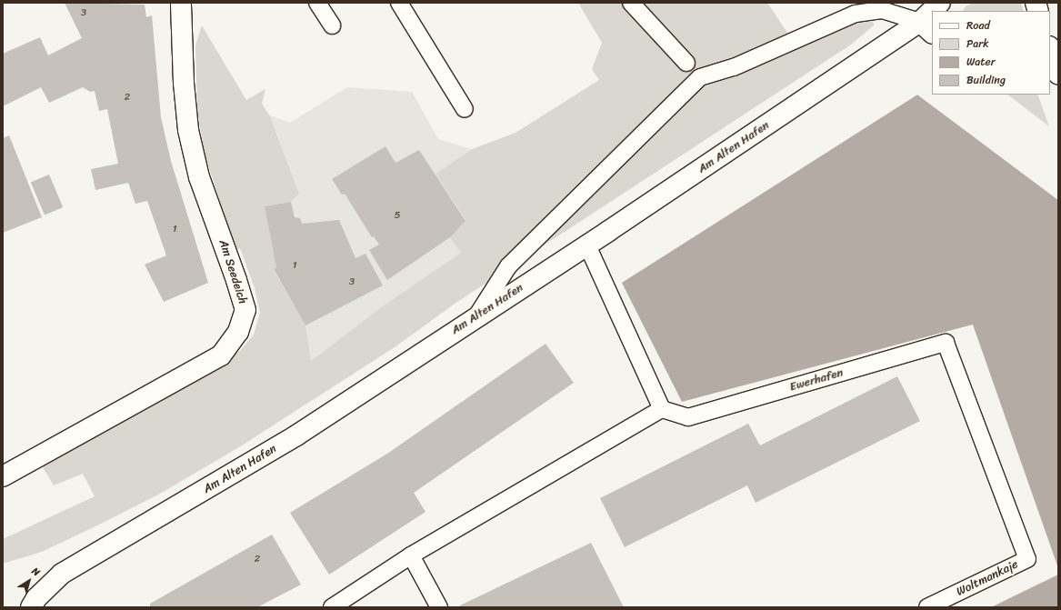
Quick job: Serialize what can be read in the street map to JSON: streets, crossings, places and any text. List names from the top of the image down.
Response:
{
  "streets": {
    "street": ["Am Alten Hafen", "Am Seedeich"],
    "lane": ["Ewerhafen", "Woltmankaje"]
  },
  "crossings": [
    ["Ewerhafen", "Woltmankaje"]
  ],
  "house_numbers": [
    "3",
    "2",
    "5",
    "1",
    "1",
    "3",
    "2"
  ],
  "legend": [
    "Road",
    "Park",
    "Water",
    "Building"
  ],
  "north": "top right"
}
